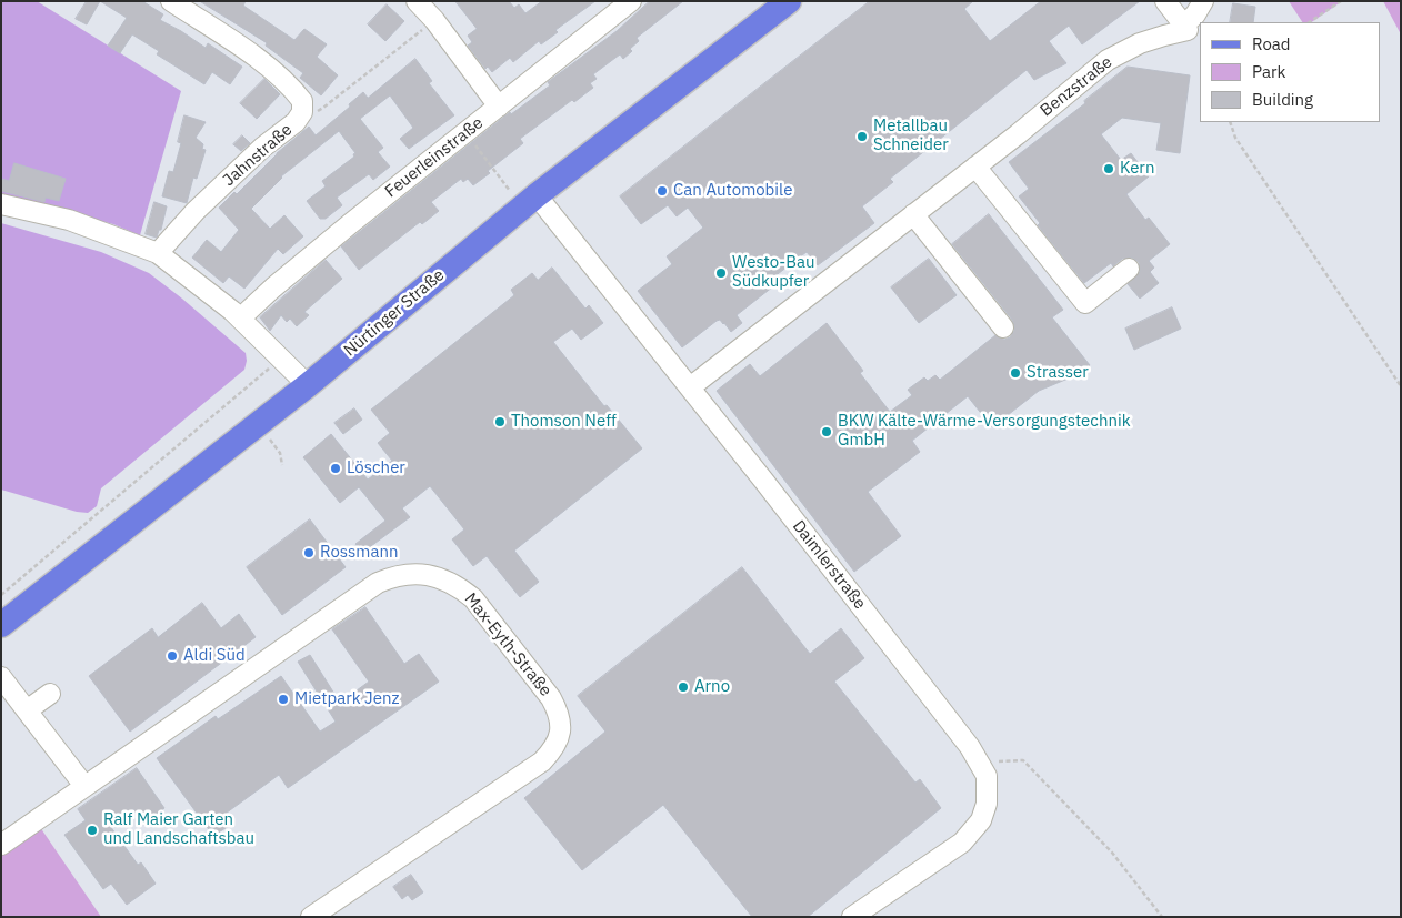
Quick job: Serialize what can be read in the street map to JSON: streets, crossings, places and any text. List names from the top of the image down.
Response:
{
  "streets": {
    "main road": ["Nürtinger Straße"],
    "street": [
      "Benzstraße",
      "Jahnstraße",
      "Feuerleinstraße",
      "Daimlerstraße",
      "Max-Eyth-Straße"
    ]
  },
  "crossings": [
    ["Benzstraße", "Daimlerstraße"],
    ["Nürtinger Straße", "Daimlerstraße"]
  ],
  "places": [
    "Metallbau Schneider",
    "Kern",
    "Can Automobile",
    "Westo-Bau Südkupfer",
    "Strasser",
    "Thomson Neff",
    "BKW Kälte-Wärme-Versorgungstechnik GmbH",
    "Löscher",
    "Rossmann",
    "Aldi Süd",
    "Arno",
    "Mietpark Jenz",
    "Ralf Maier Garten und Landschaftsbau"
  ],
  "legend": ["Road", "Park", "Building"]
}
